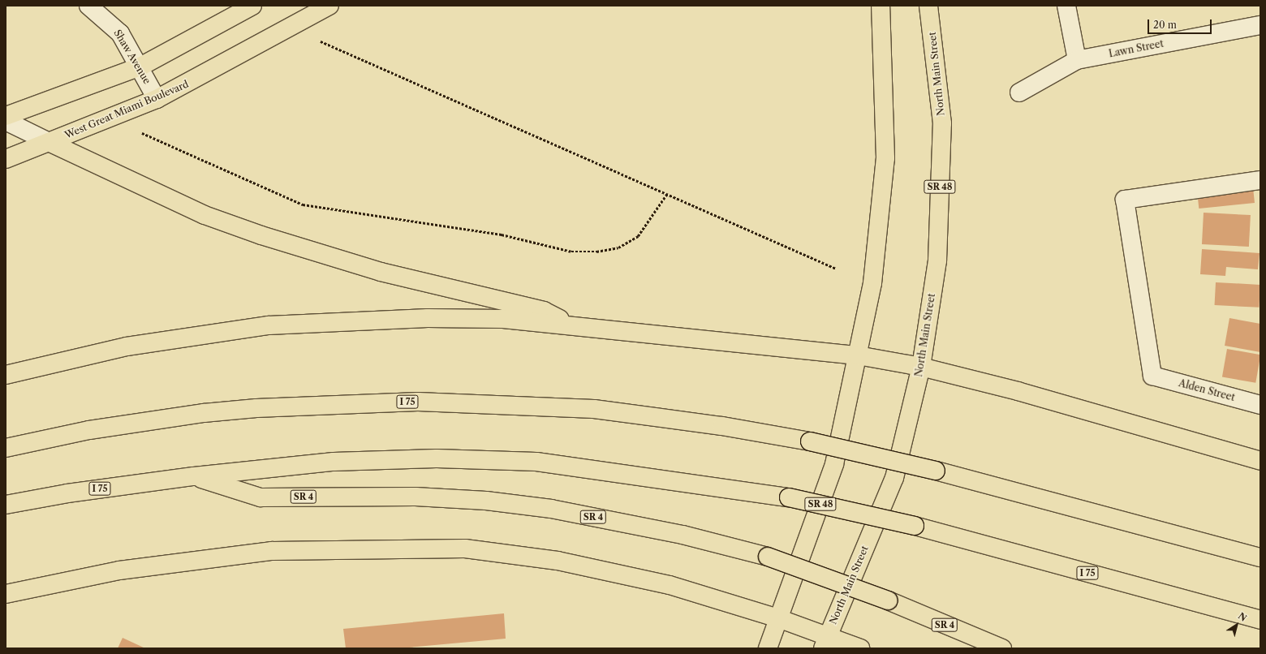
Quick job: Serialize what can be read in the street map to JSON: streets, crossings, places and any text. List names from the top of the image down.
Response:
{
  "streets": {
    "main road": [
      "North Main Street",
      "West Great Miami Boulevard",
      "SR 48",
      "I 75",
      "SR 4"
    ],
    "street": ["Lawn Street", "Shaw Avenue", "Alden Street"]
  },
  "crossings": [
    ["Shaw Avenue", "West Great Miami Boulevard"],
    ["I 75", "SR 4"]
  ],
  "scale_bar": "20 m",
  "north": "top right"
}
